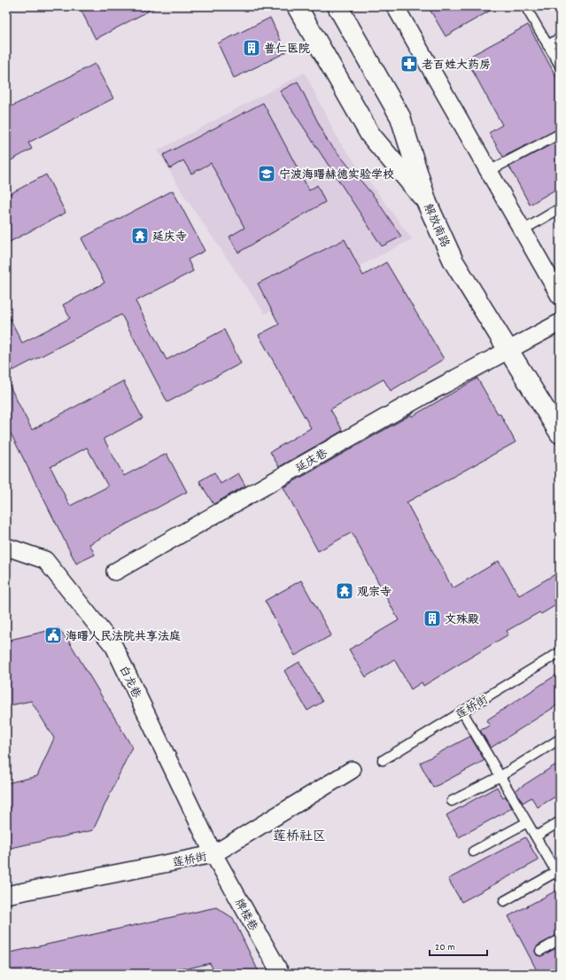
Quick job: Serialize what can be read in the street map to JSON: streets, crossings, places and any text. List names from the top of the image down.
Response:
{
  "streets": {
    "main road": ["解放南路"],
    "street": [
      "延庆巷",
      "白龙巷",
      "莲桥街",
      "牌楼巷"
    ]
  },
  "crossings": [
    ["解放南路", "延庆巷"],
    ["白龙巷", "莲桥街"],
    ["白龙巷", "牌楼巷"],
    ["莲桥街", "牌楼巷"]
  ],
  "districts": ["莲桥社区"],
  "places": {
    "building": ["普仁医院", "文殊殿"],
    "pharmacy": ["老百姓大药房"],
    "school or university": ["宁波海曙赫德实验学校"],
    "temple": ["延庆寺", "观宗寺"],
    "public building": ["海曙人民法院共享法庭"]
  },
  "scale_bar": "20 m"
}
